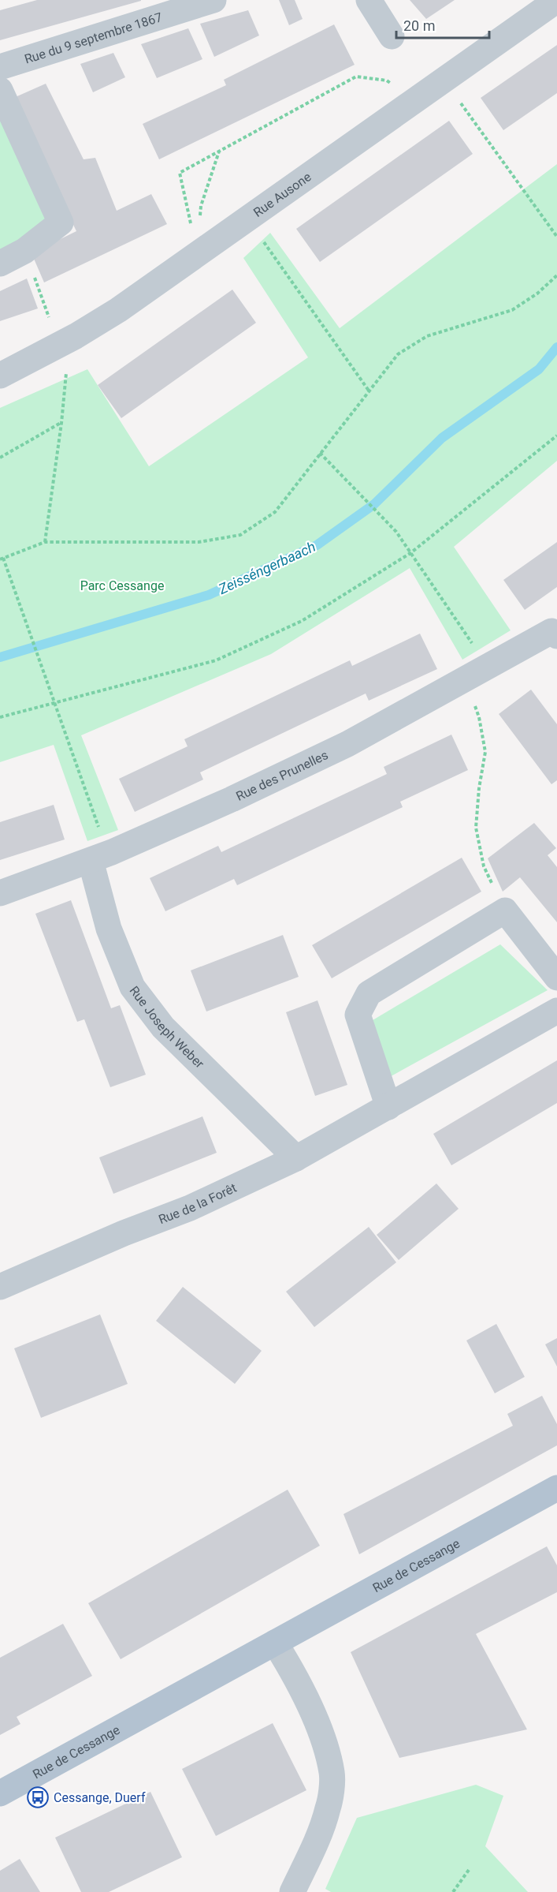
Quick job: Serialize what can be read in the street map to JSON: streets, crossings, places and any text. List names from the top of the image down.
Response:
{
  "streets": {
    "main road": ["Rue de Cessange"],
    "street": [
      "Rue du 9 septembre 1867",
      "Rue Ausone",
      "Rue des Prunelles",
      "Rue Joseph Weber",
      "Rue de la Forêt"
    ]
  },
  "crossings": [
    ["Rue des Prunelles", "Rue Joseph Weber"],
    ["Rue Joseph Weber", "Rue de la Forêt"]
  ],
  "water": ["Zeisséngerbaach"],
  "parks": ["Parc Cessange"],
  "places": {
    "bus stop": ["Cessange, Duerf"]
  },
  "scale_bar": "20 m"
}
